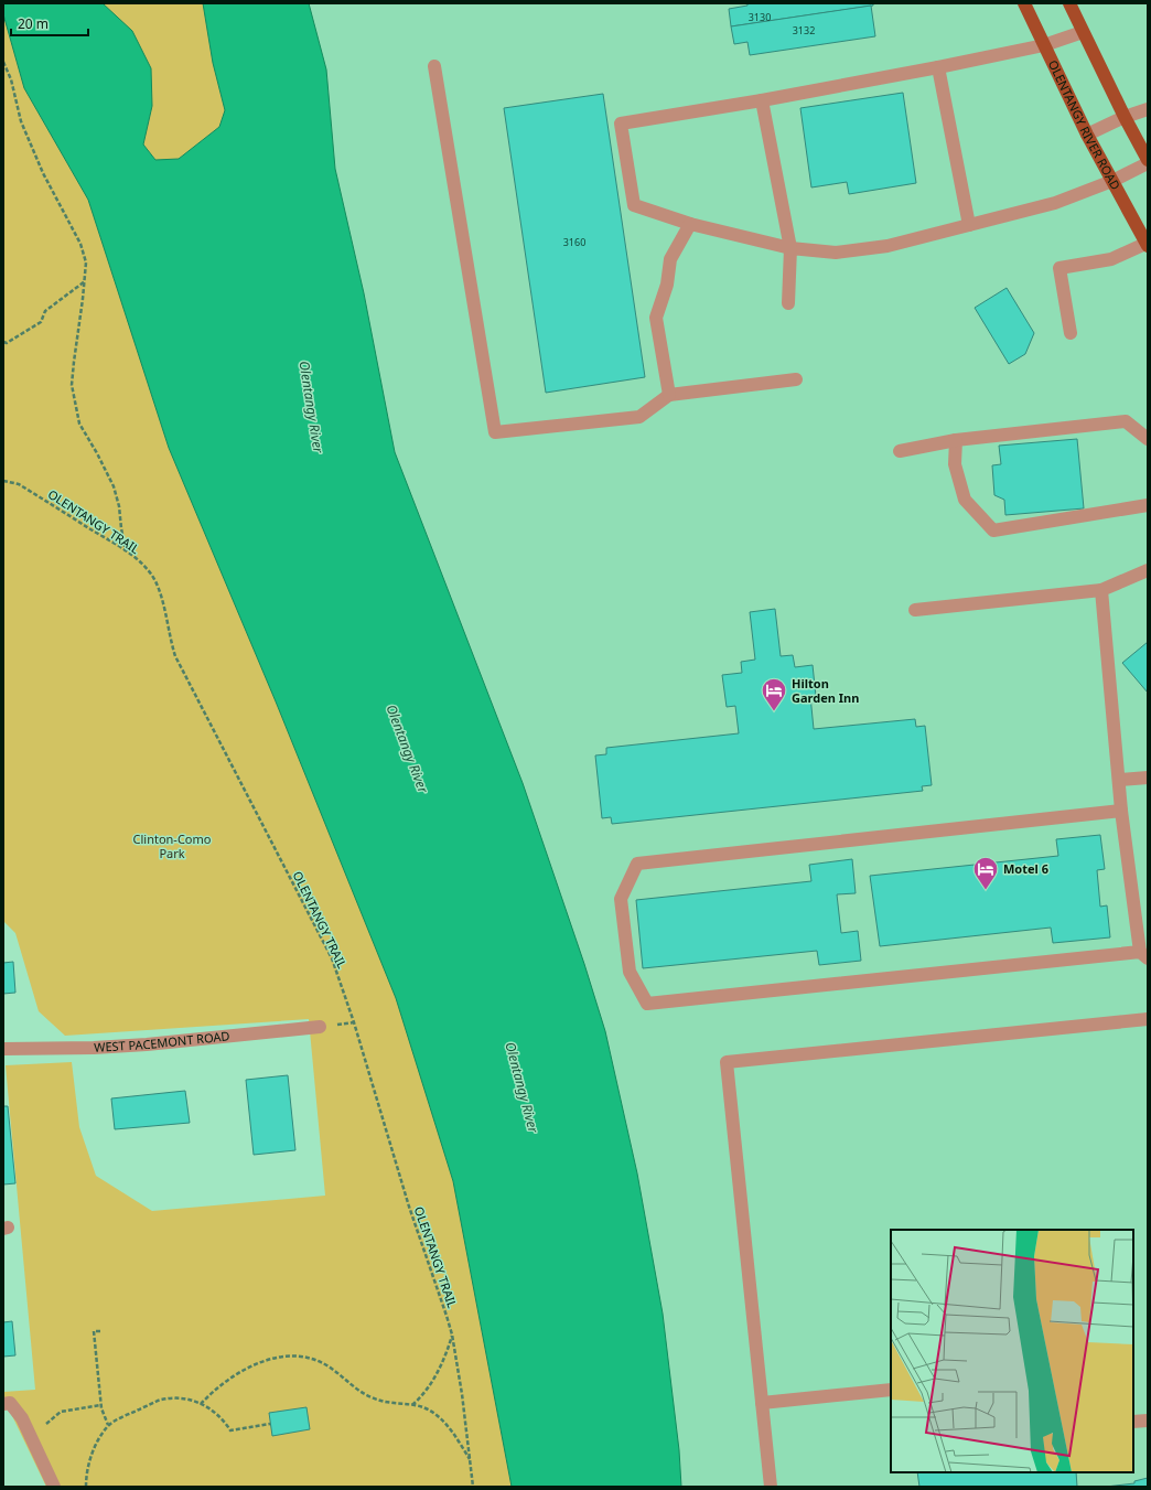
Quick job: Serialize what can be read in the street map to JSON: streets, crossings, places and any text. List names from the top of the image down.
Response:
{
  "streets": {
    "main road": ["OLENTANGY RIVER ROAD"],
    "street": ["WEST PACEMONT ROAD"],
    "path": ["OLENTANGY TRAIL"]
  },
  "water": ["Olentangy River"],
  "parks": ["Clinton-Como Park"],
  "places": {
    "hotel": ["Hilton Garden Inn", "Motel 6"]
  },
  "house_numbers": ["3130", "3132", "3160"],
  "scale_bar": "20 m"
}
